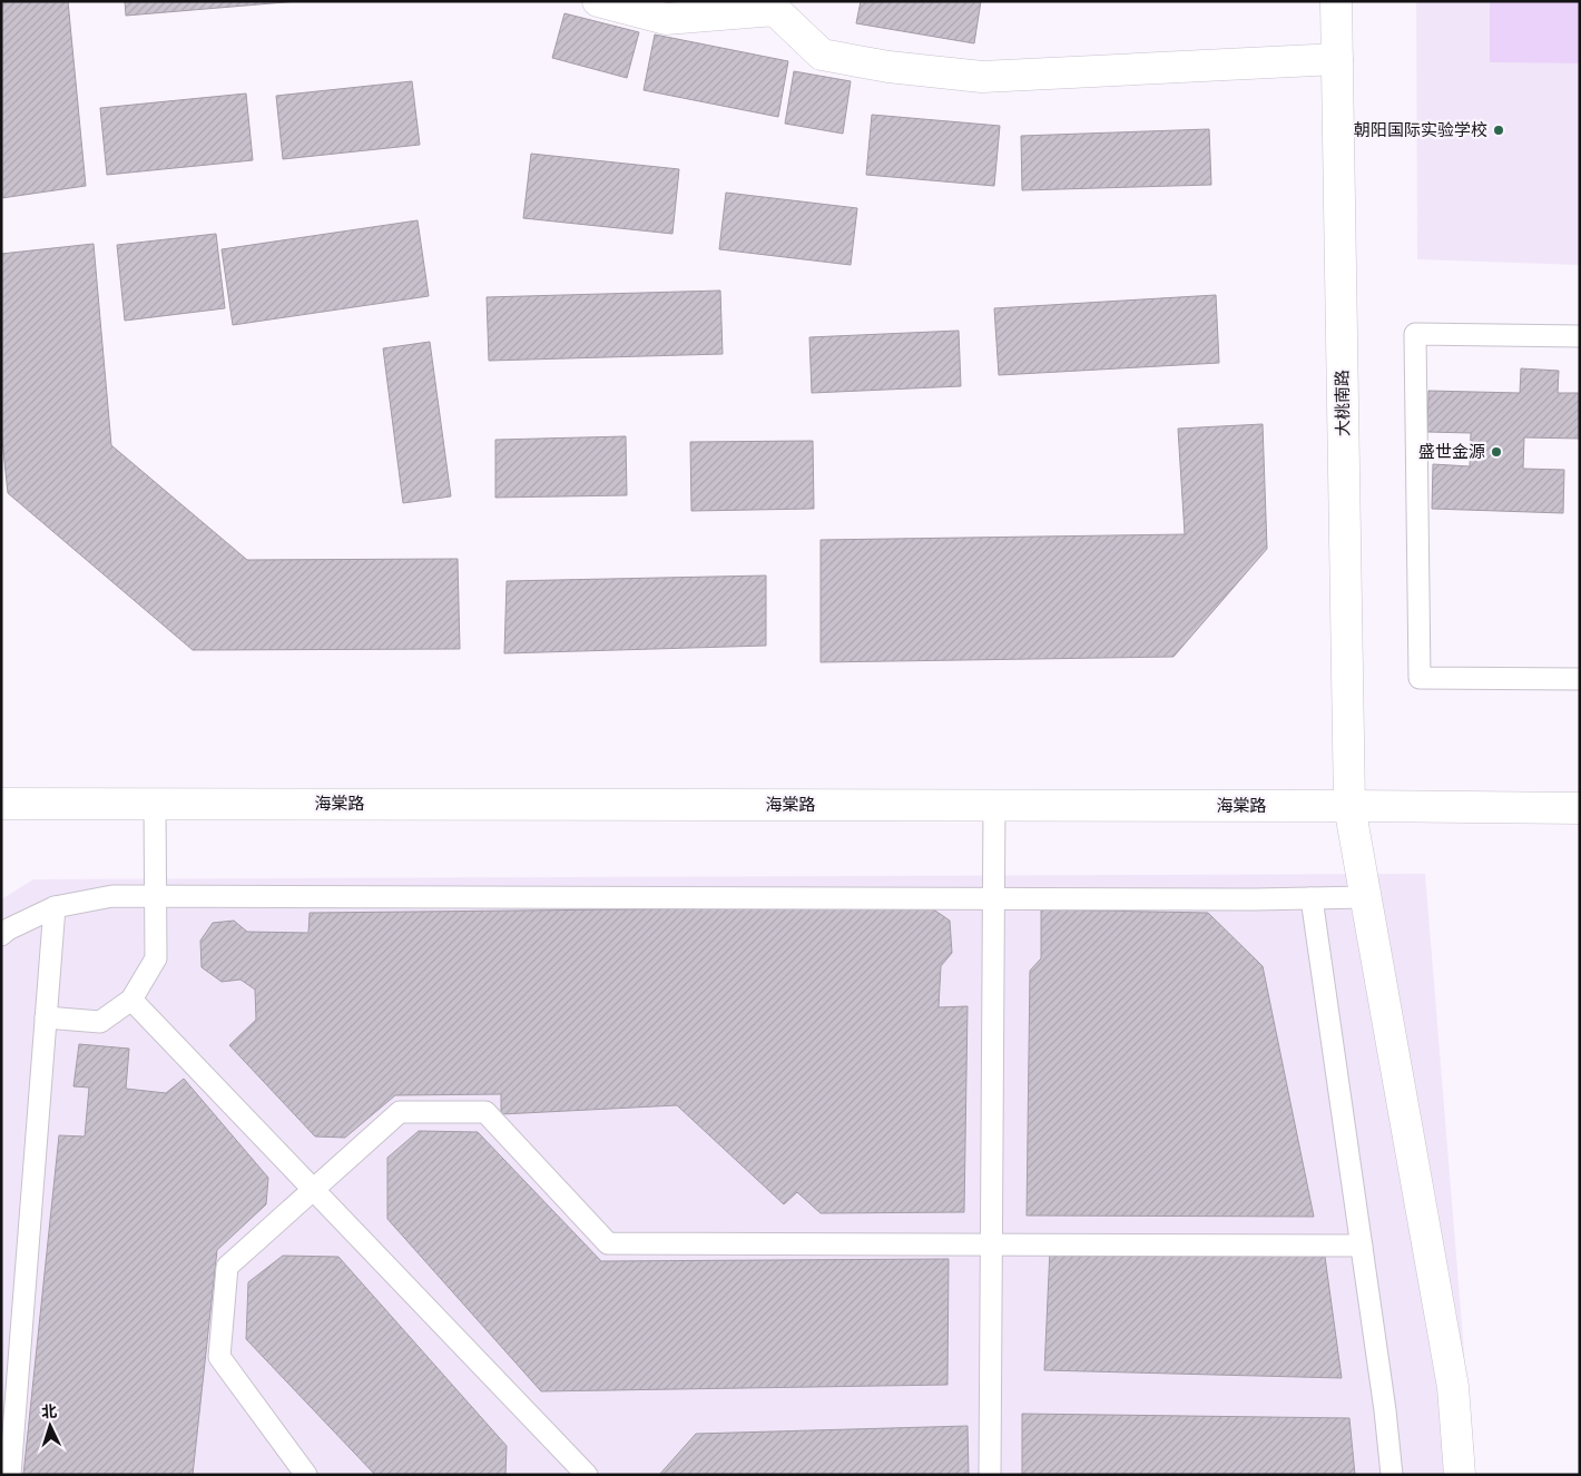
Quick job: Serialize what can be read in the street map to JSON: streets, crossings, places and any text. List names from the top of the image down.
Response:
{
  "streets": {
    "street": ["大桃南路", "海棠路"]
  },
  "crossings": [
    ["大桃南路", "海棠路"]
  ],
  "places": ["朝阳国际实验学校", "盛世金源"],
  "north": "top"
}
